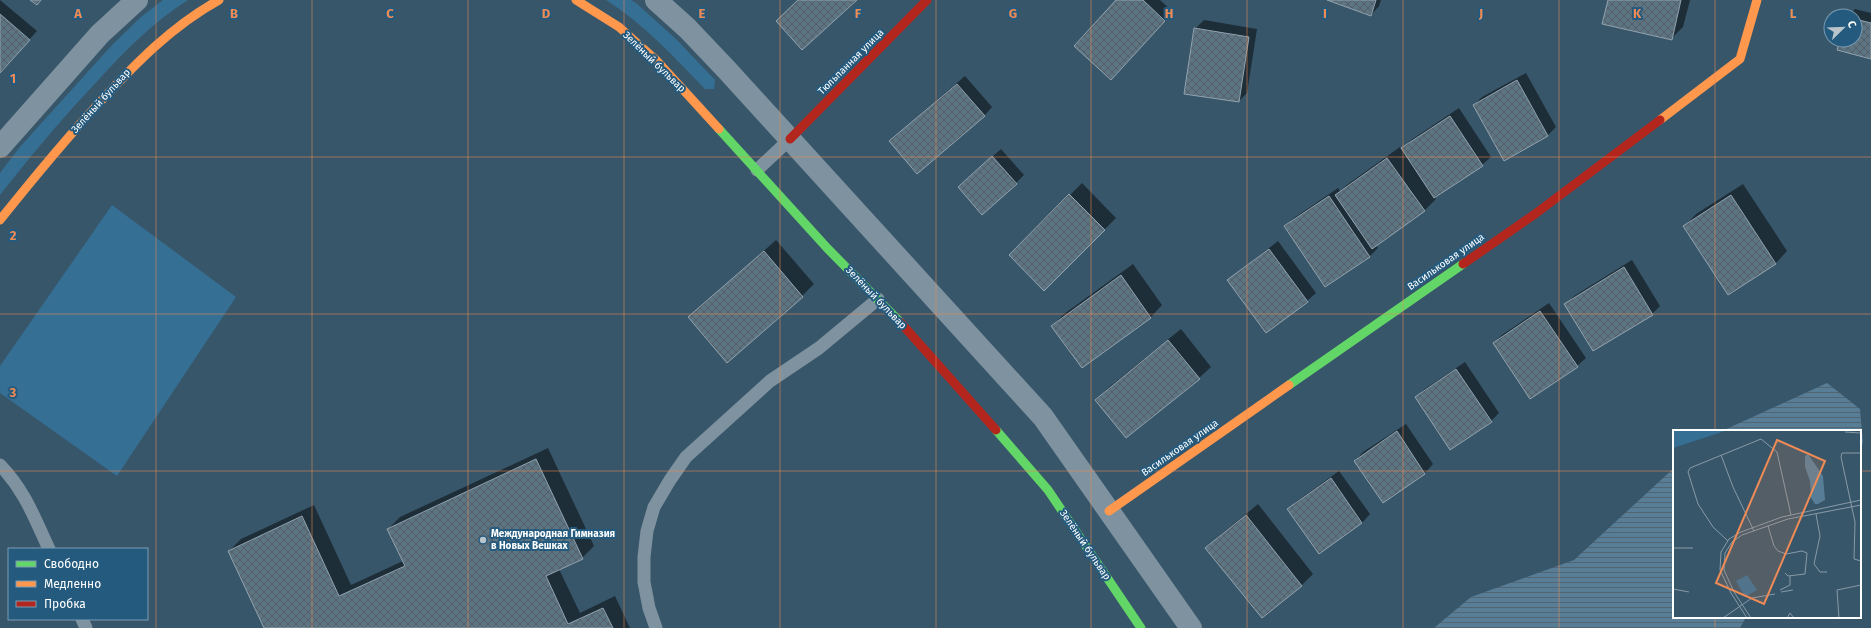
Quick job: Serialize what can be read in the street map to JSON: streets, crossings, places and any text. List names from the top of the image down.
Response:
{
  "streets": {
    "street": ["Зелёный бульвар", "Тюльпанная улица", "Васильковая улица"]
  },
  "places": ["Международная Гимназия в Новых Вешках"],
  "legend": ["Свободно", "Медленно", "Пробка"],
  "north": "top right",
  "grid": {
    "columns": [
      "A",
      "B",
      "C",
      "D",
      "E",
      "F",
      "G",
      "H",
      "I",
      "J",
      "K",
      "L"
    ],
    "rows": ["1", "2", "3"]
  }
}
